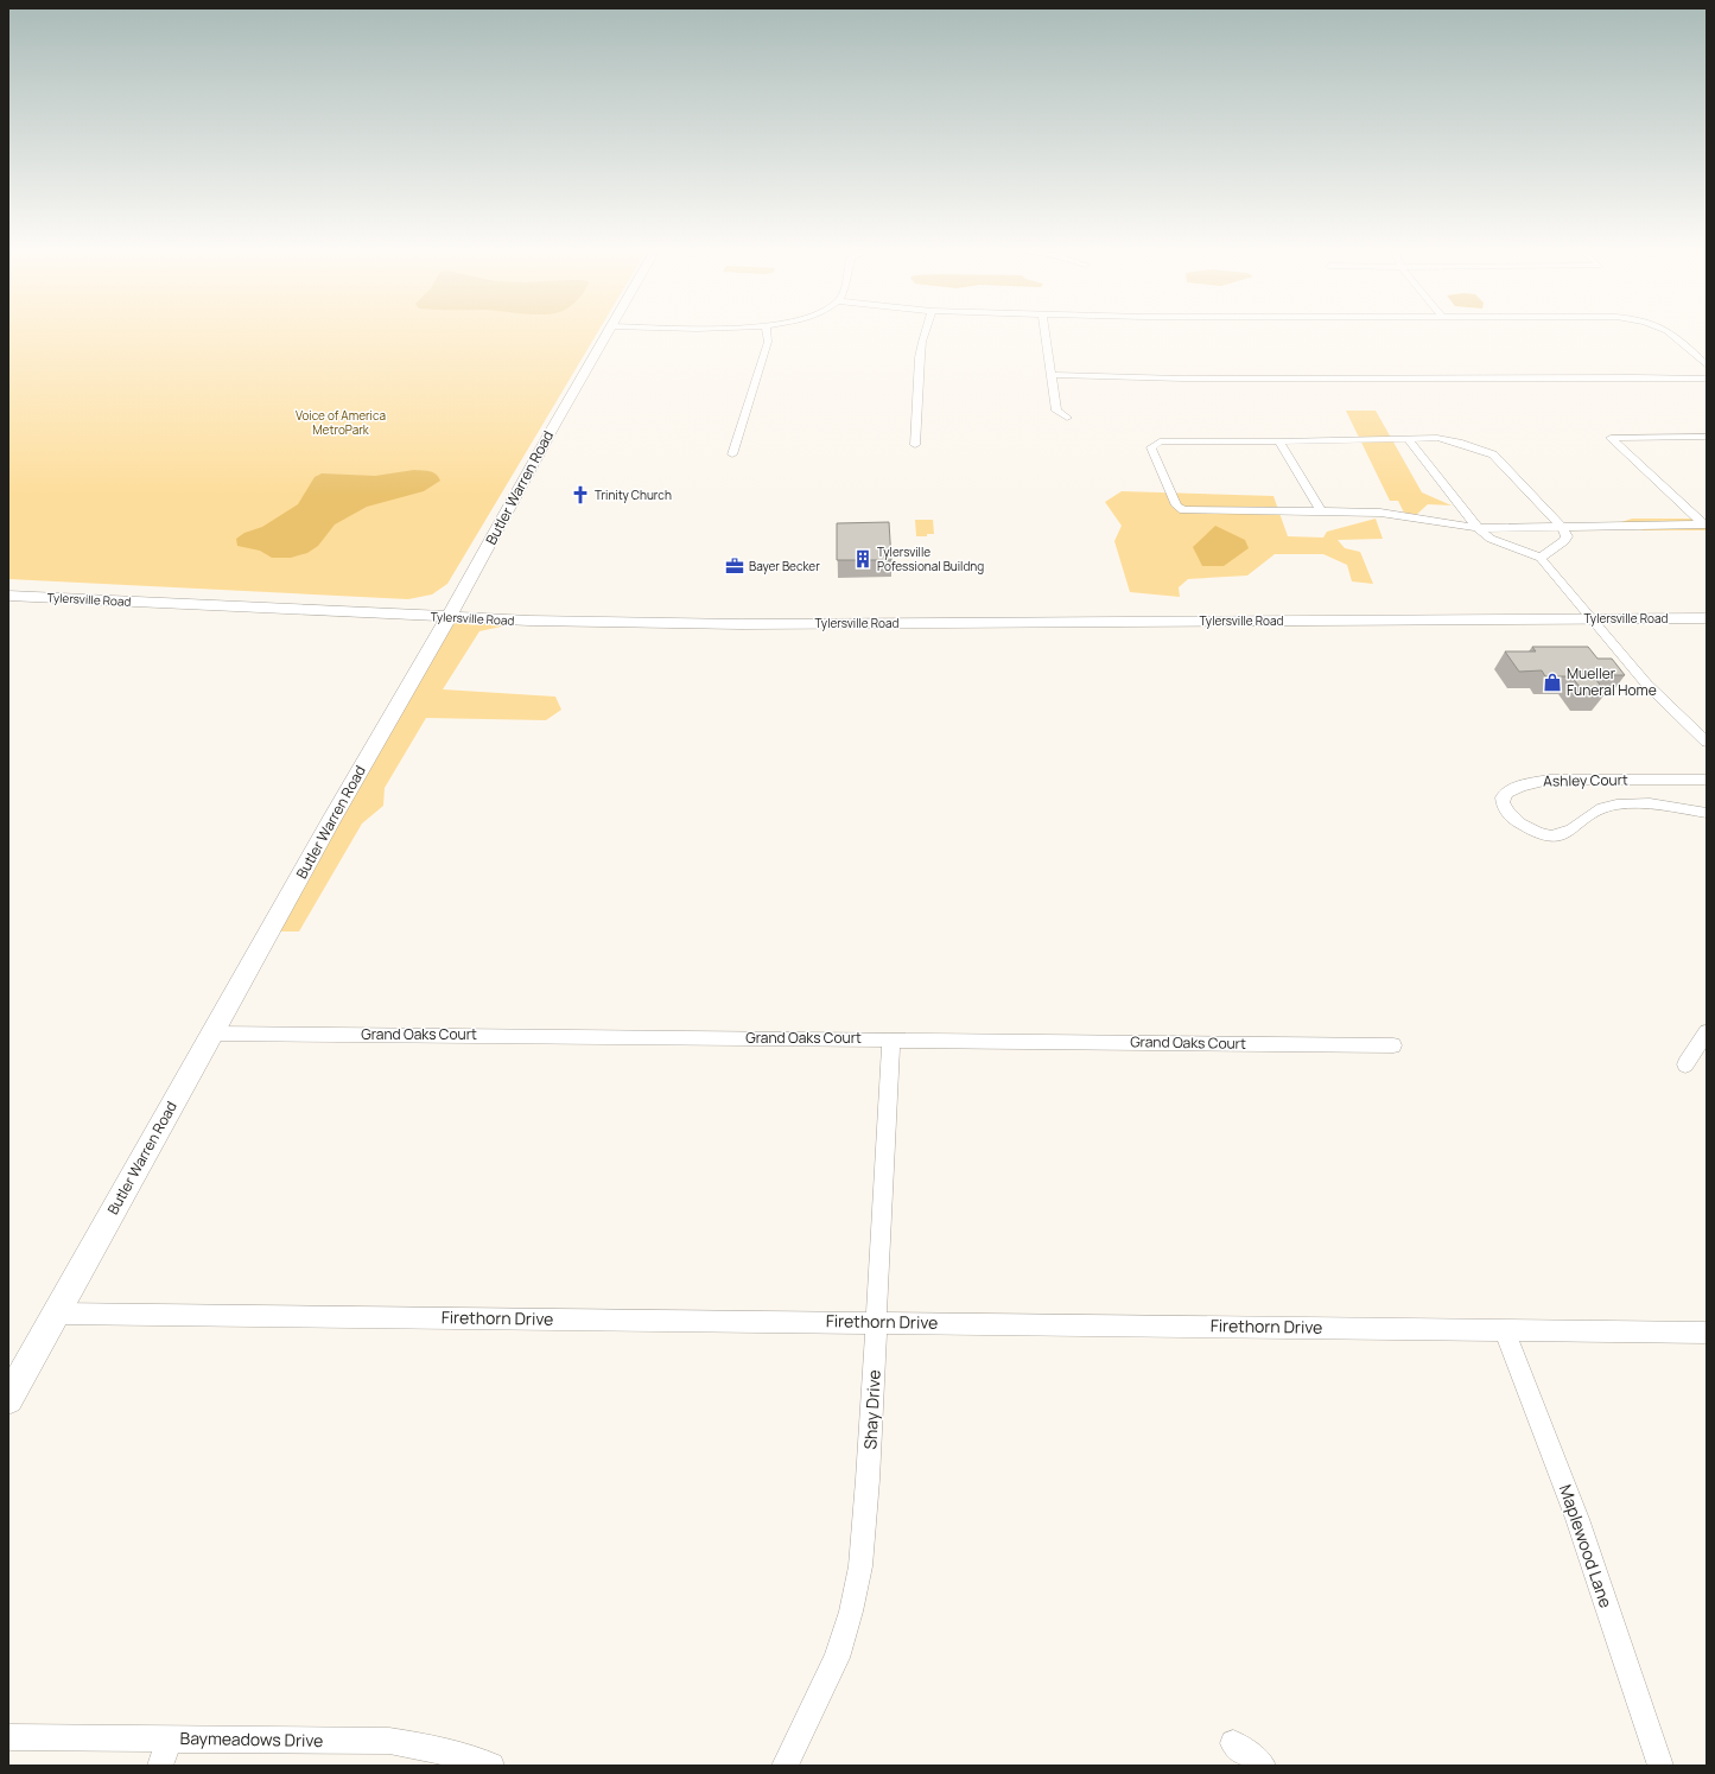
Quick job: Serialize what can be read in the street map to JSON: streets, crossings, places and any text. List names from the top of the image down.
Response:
{
  "streets": {
    "main road": ["Butler Warren Road", "Tylersville Road"],
    "street": [
      "Ashley Court",
      "Grand Oaks Court",
      "Firethorn Drive",
      "Shay Drive",
      "Maplewood Lane",
      "Baymeadows Drive"
    ]
  },
  "crossings": [
    ["Butler Warren Road", "Tylersville Road"],
    ["Butler Warren Road", "Grand Oaks Court"],
    ["Butler Warren Road", "Firethorn Drive"],
    ["Grand Oaks Court", "Shay Drive"],
    ["Firethorn Drive", "Shay Drive"],
    ["Firethorn Drive", "Maplewood Lane"]
  ],
  "parks": ["Voice of America MetroPark"],
  "places": {
    "church": ["Trinity Church"],
    "building": ["Tylersville Pofessional Buildng"],
    "office": ["Bayer Becker"],
    "shop": ["Mueller Funeral Home"]
  }
}
